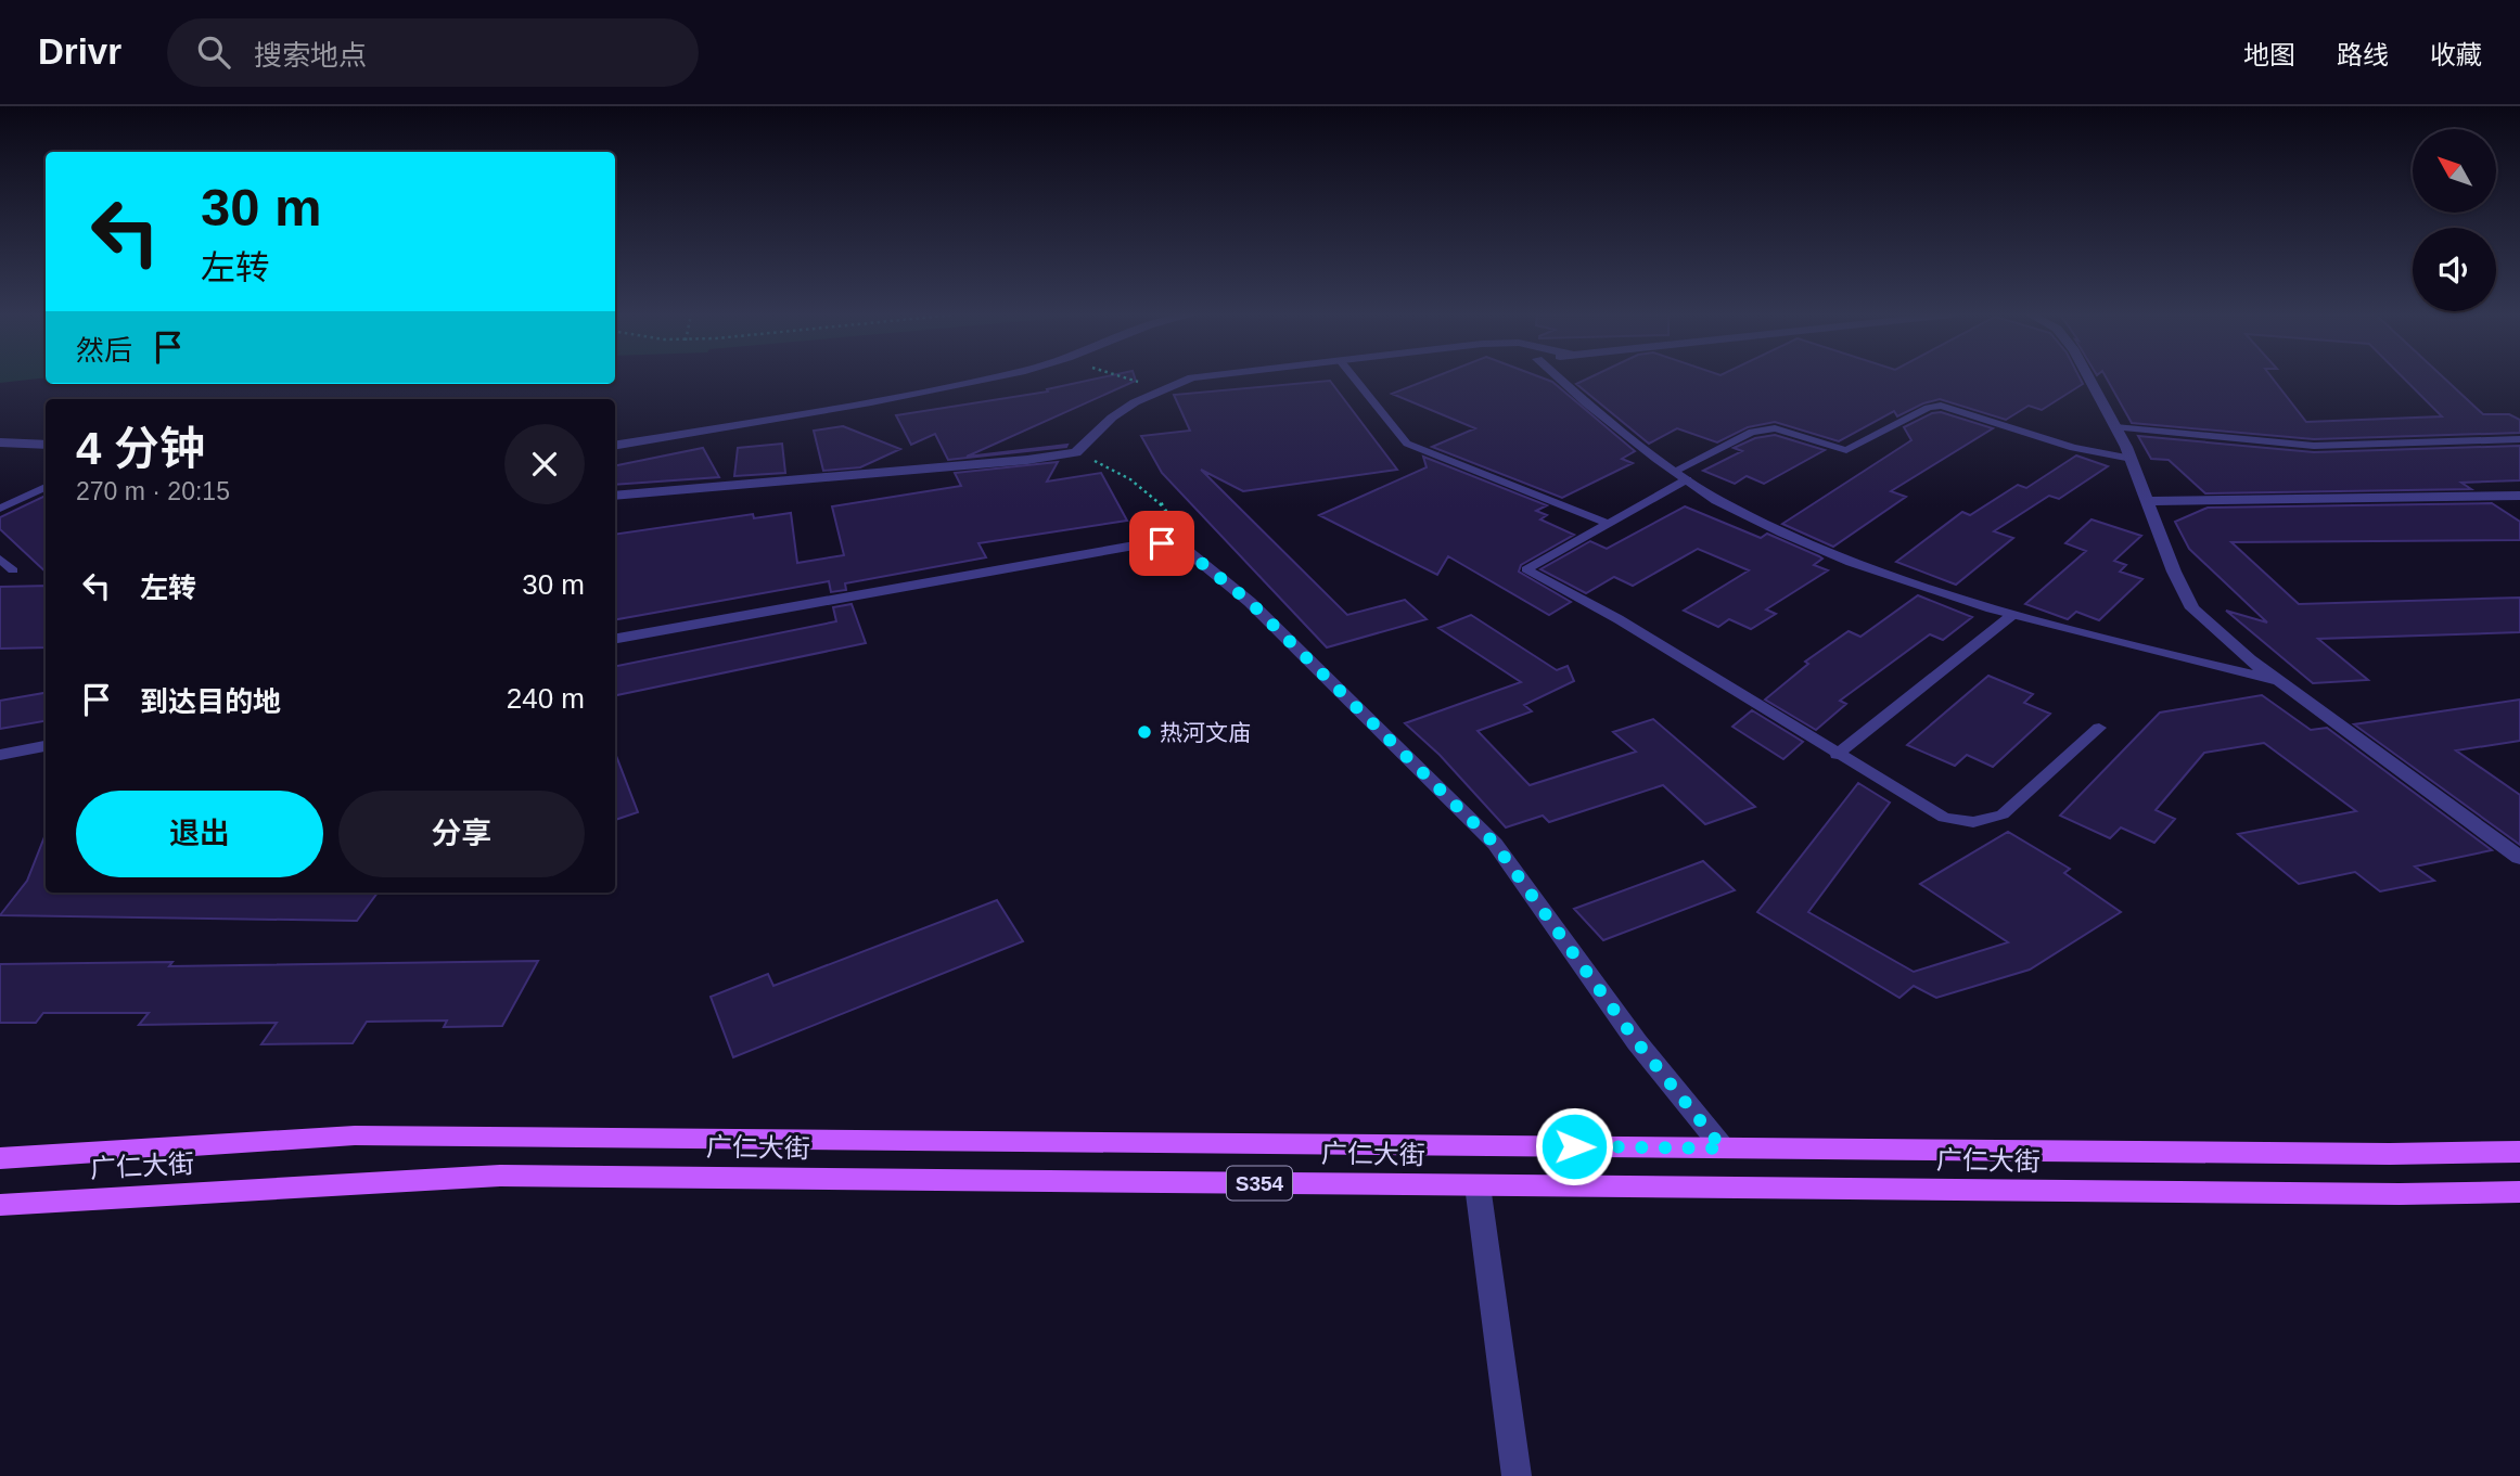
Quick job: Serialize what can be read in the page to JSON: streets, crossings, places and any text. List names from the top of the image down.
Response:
{
  "streets": {
    "main road": ["广仁大街", "S354"]
  },
  "places": ["热河文庙"],
  "north": "top left",
  "page": {
    "header": "Drivr",
    "search": "搜索地点",
    "nav": ["地图", "路线", "收藏"],
    "turn": ["30 m", "左转"],
    "then": "然后",
    "heading": ["4 分钟", "270 m · 20:15"],
    "list": [
      {
        "name": "左转",
        "value": "30 m"
      },
      {
        "name": "到达目的地",
        "value": "240 m"
      }
    ],
    "buttons": ["退出", "分享"]
  }
}
